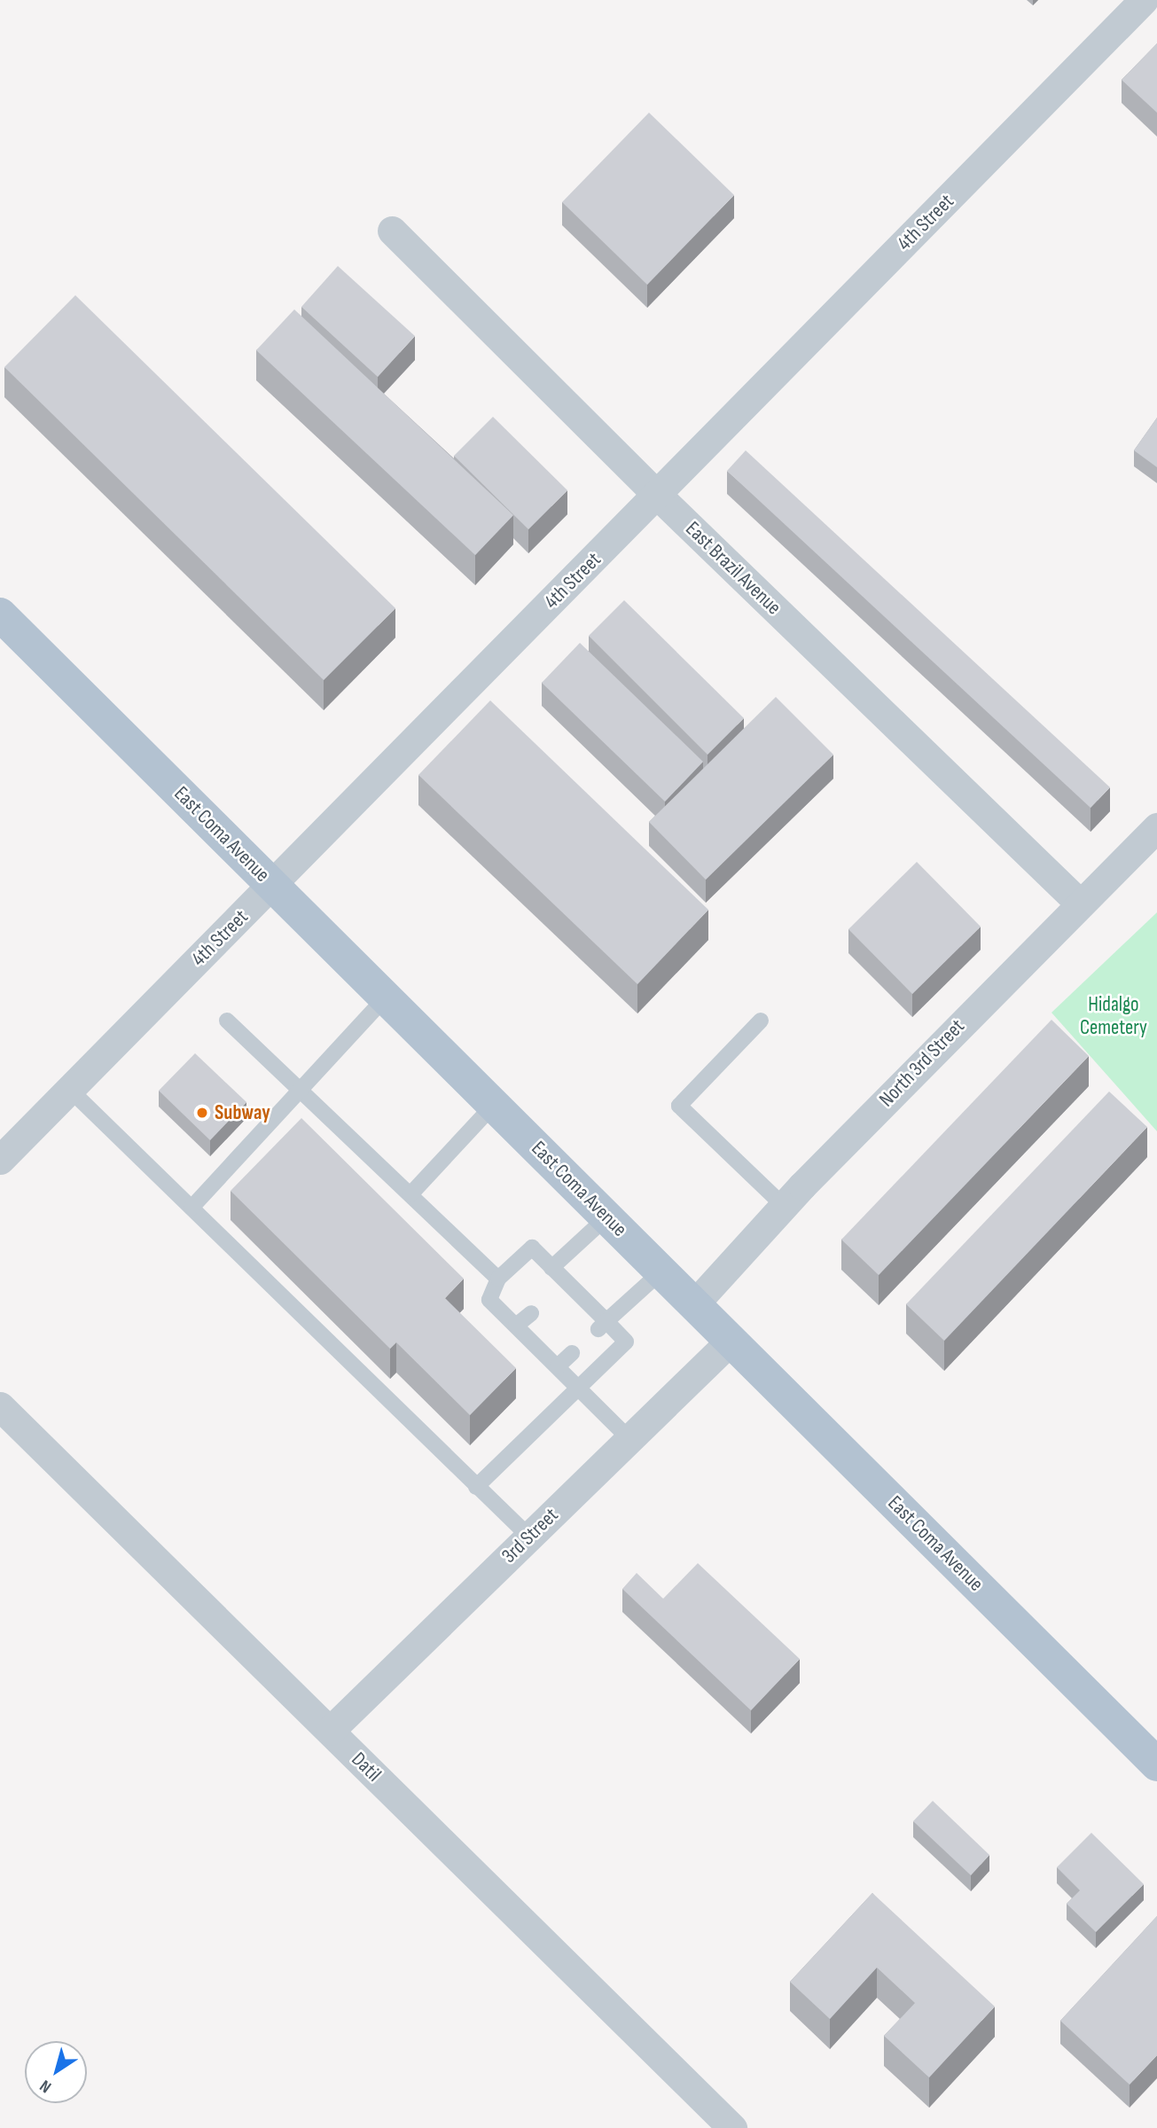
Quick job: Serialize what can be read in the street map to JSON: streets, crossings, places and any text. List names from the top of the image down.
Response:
{
  "streets": {
    "main road": ["East Coma Avenue"],
    "street": [
      "4th Street",
      "East Brazil Avenue",
      "North 3rd Street",
      "3rd Street",
      "Datil"
    ]
  },
  "crossings": [
    ["4th Street", "East Brazil Avenue"],
    ["4th Street", "East Coma Avenue"],
    ["East Brazil Avenue", "North 3rd Street"],
    ["East Coma Avenue", "North 3rd Street"],
    ["East Coma Avenue", "3rd Street"],
    ["3rd Street", "Datil"]
  ],
  "parks": ["Hidalgo Cemetery"],
  "places": ["Subway"],
  "north": "bottom left"
}
